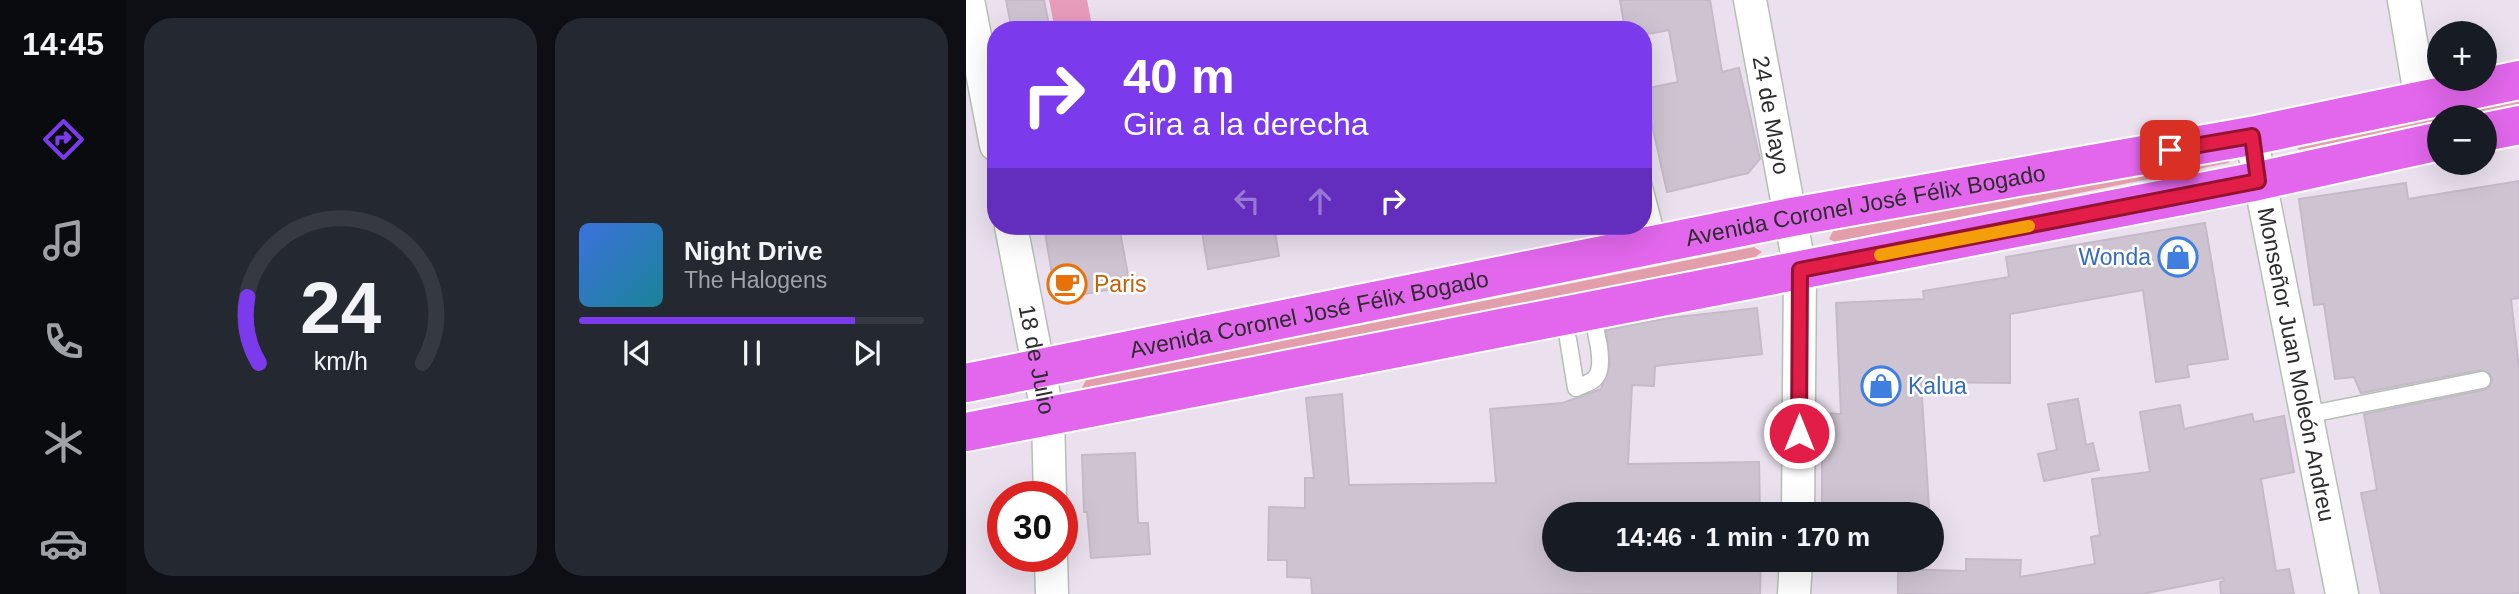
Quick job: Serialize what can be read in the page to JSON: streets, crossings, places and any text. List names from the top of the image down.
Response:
{
  "streets": {
    "main road": ["Avenida Coronel José Félix Bogado"],
    "street": ["24 de Mayo", "18 de Julio", "Monseñor Juan Moleón Andreu"]
  },
  "crossings": [
    ["24 de Mayo", "Avenida Coronel José Félix Bogado"],
    ["Avenida Coronel José Félix Bogado", "18 de Julio"],
    ["Avenida Coronel José Félix Bogado", "Monseñor Juan Moleón Andreu"]
  ],
  "places": {
    "shop": ["Wonda", "Kalua"],
    "cafe": ["Paris"]
  },
  "page": {
    "tabs": "14:45",
    "map_buttons": ["+", "−"],
    "turn": ["40 m", "Gira a la derecha"],
    "song": ["Night Drive", "The Halogens"],
    "limit": "30",
    "trip": "14:46 · 1 min · 170 m",
    "gauge": ["24", "km/h"]
  }
}
